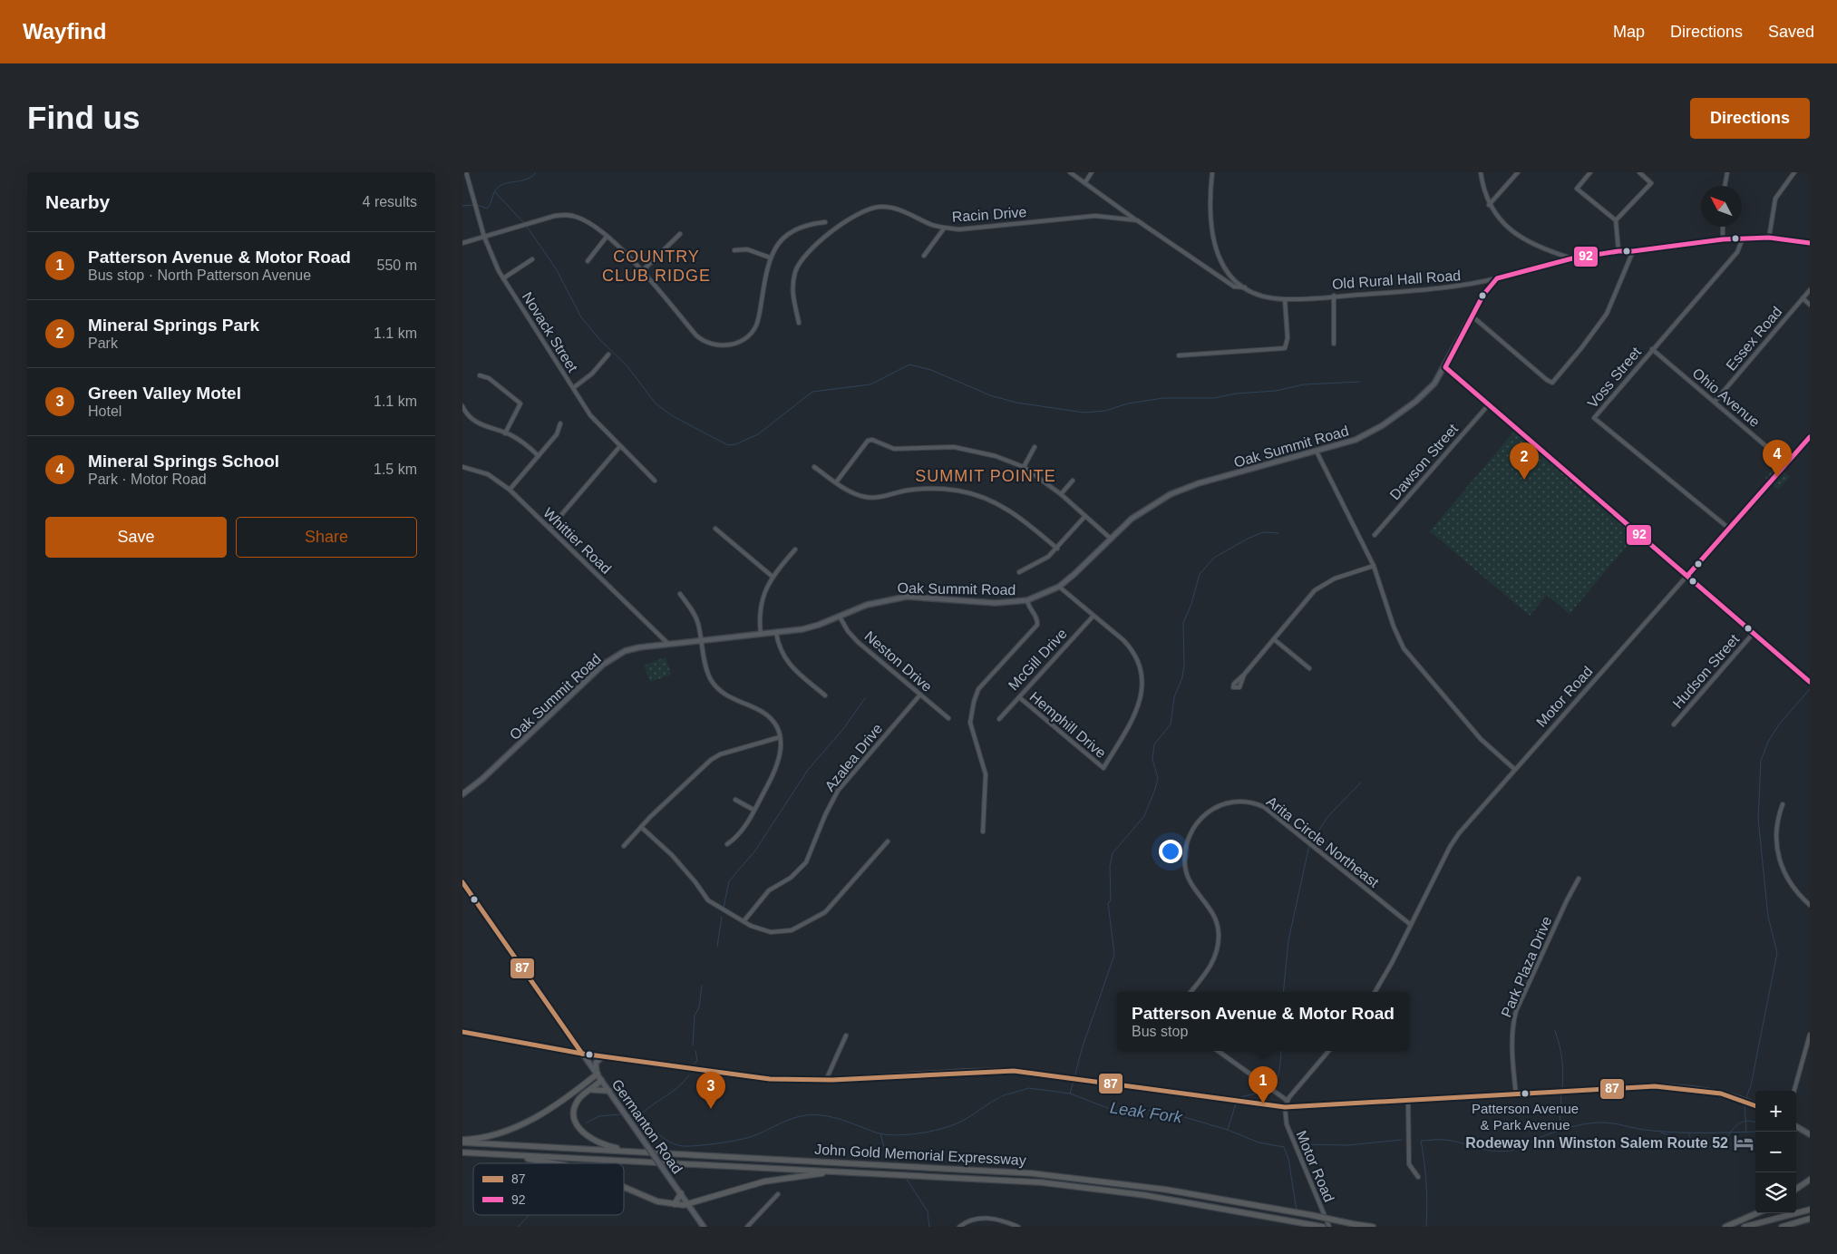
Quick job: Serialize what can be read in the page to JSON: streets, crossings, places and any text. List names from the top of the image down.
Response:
{
  "streets": {
    "highway": ["John Gold Memorial Expressway"],
    "main road": ["Old Rural Hall Road", "Oak Summit Road", "Germanton Road"],
    "street": [
      "Racin Drive",
      "Novack Street",
      "Essex Road",
      "Voss Street",
      "Ohio Avenue",
      "Dawson Street",
      "Whittier Road",
      "McGill Drive",
      "Neston Drive",
      "Hudson Street",
      "Motor Road",
      "Hemphill Drive",
      "Azalea Drive",
      "Arita Circle Northeast",
      "Park Plaza Drive"
    ]
  },
  "crossings": [
    ["Racin Drive", "Old Rural Hall Road"],
    ["Old Rural Hall Road", "Voss Street"],
    ["Old Rural Hall Road", "Oak Summit Road"],
    ["Essex Road", "Ohio Avenue"],
    ["Voss Street", "Ohio Avenue"],
    ["Voss Street", "Motor Road"],
    ["Ohio Avenue", "Motor Road"],
    ["Oak Summit Road", "Whittier Road"],
    ["Oak Summit Road", "Neston Drive"],
    ["McGill Drive", "Hemphill Drive"],
    ["Neston Drive", "Azalea Drive"],
    ["Motor Road", "Arita Circle Northeast"]
  ],
  "districts": ["COUNTRY CLUB RIDGE", "SUMMIT POINTE"],
  "water": ["Leak Fork"],
  "places": {
    "other": ["Patterson Avenue & Park Avenue"],
    "hotel": ["Rodeway Inn Winston Salem Route 52"]
  },
  "lines": ["transit line 92", "transit line 87"],
  "legend": ["87", "92"],
  "north": "top left",
  "page": {
    "header": "Wayfind",
    "nav": ["Map", "Directions", "Saved"],
    "buttons": [
      "Directions",
      ["Save", "Share"]
    ],
    "title": "Find us",
    "heading": ["Nearby", "4 results"],
    "list": [
      {
        "mark": "1",
        "name": "Patterson Avenue & Motor Road",
        "note": "Bus stop · North Patterson Avenue",
        "value": "550 m"
      },
      {
        "mark": "2",
        "name": "Mineral Springs Park",
        "note": "Park",
        "value": "1.1 km"
      },
      {
        "mark": "3",
        "name": "Green Valley Motel",
        "note": "Hotel",
        "value": "1.1 km"
      },
      {
        "mark": "4",
        "name": "Mineral Springs School",
        "note": "Park · Motor Road",
        "value": "1.5 km"
      }
    ],
    "pins": [
      "4",
      "2",
      "1",
      "3"
    ],
    "popup": ["Patterson Avenue & Motor Road", "Bus stop"],
    "map_buttons": ["+", "−"]
  }
}
